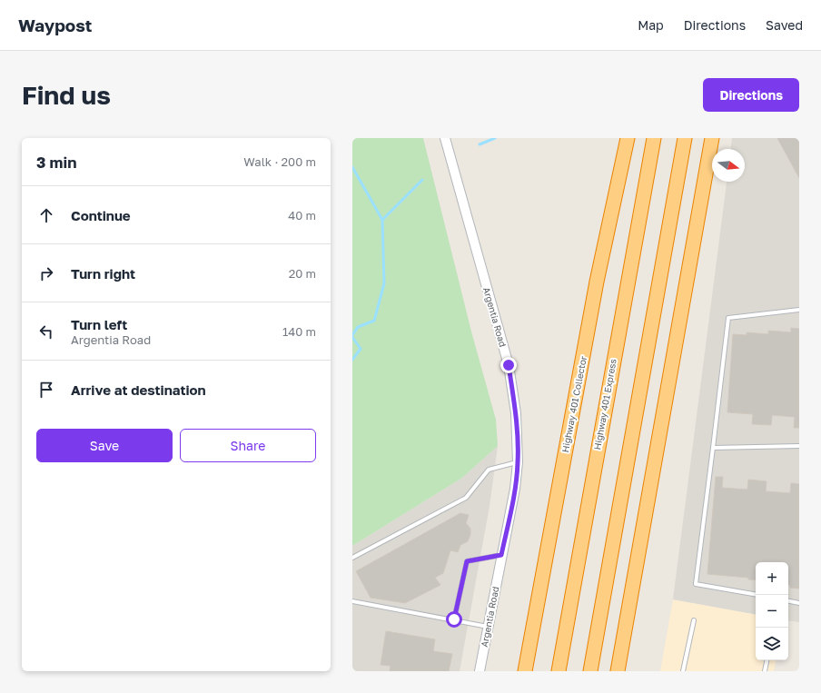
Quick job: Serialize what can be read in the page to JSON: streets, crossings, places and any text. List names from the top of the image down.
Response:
{
  "streets": {
    "highway": ["Highway 401 Collector", "Highway 401 Express"],
    "street": ["Argentia Road"]
  },
  "north": "right",
  "page": {
    "header": "Waypost",
    "nav": ["Map", "Directions", "Saved"],
    "buttons": [
      "Directions",
      ["Save", "Share"]
    ],
    "title": "Find us",
    "heading": ["3 min", "Walk · 200 m"],
    "list": [
      ["Continue", "40 m"],
      ["Turn right", "20 m"],
      ["Turn left", "Argentia Road", "140 m"],
      "Arrive at destination"
    ],
    "map_buttons": ["+", "−"]
  }
}
